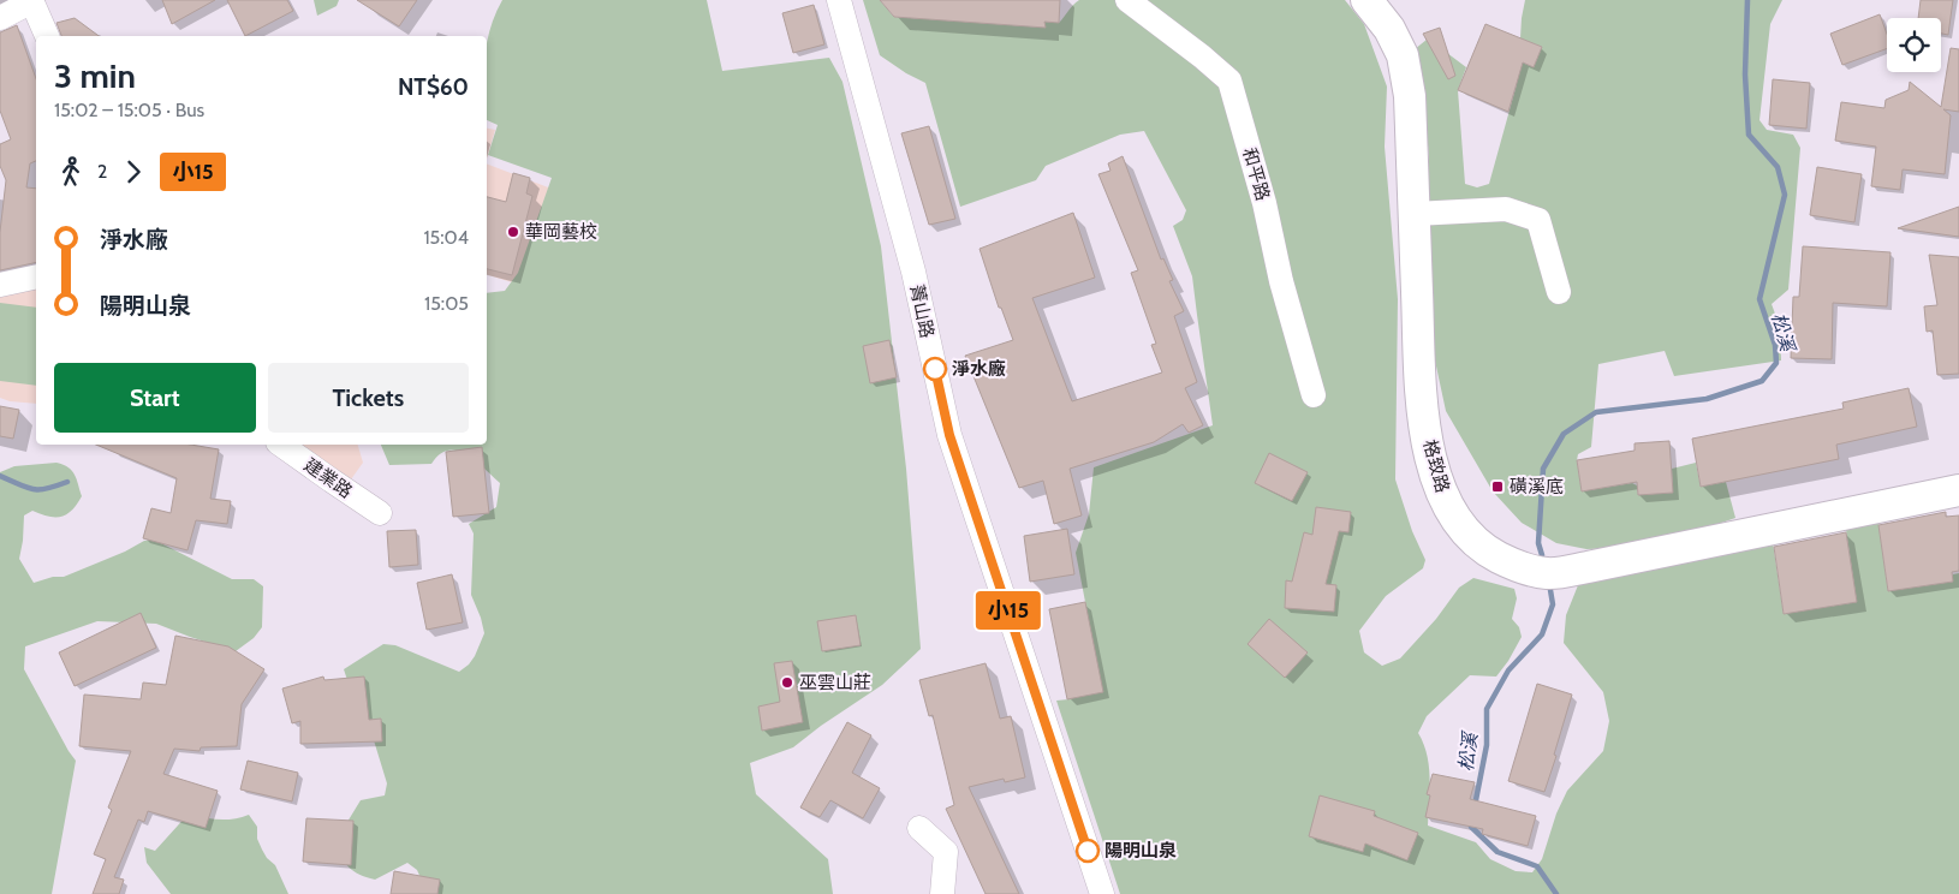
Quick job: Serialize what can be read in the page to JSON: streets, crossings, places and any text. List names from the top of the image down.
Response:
{
  "streets": {
    "main road": ["格致路"],
    "street": ["和平路", "菁山路", "建業路"]
  },
  "water": ["松溪"],
  "places": {
    "other": [
      "華岡藝校",
      "淨水廠",
      "巫雲山莊",
      "陽明山泉"
    ],
    "transit": ["磺溪底"]
  },
  "lines": ["bus line 小15"],
  "page": {
    "on_map": "小15",
    "heading": ["3 min", "15:02 – 15:05 · Bus", "NT$60"],
    "legs": ["2", "小15"],
    "list": [
      {
        "name": "淨水廠",
        "value": "15:04"
      },
      {
        "name": "陽明山泉",
        "value": "15:05"
      }
    ],
    "buttons": ["Start", "Tickets"]
  }
}
